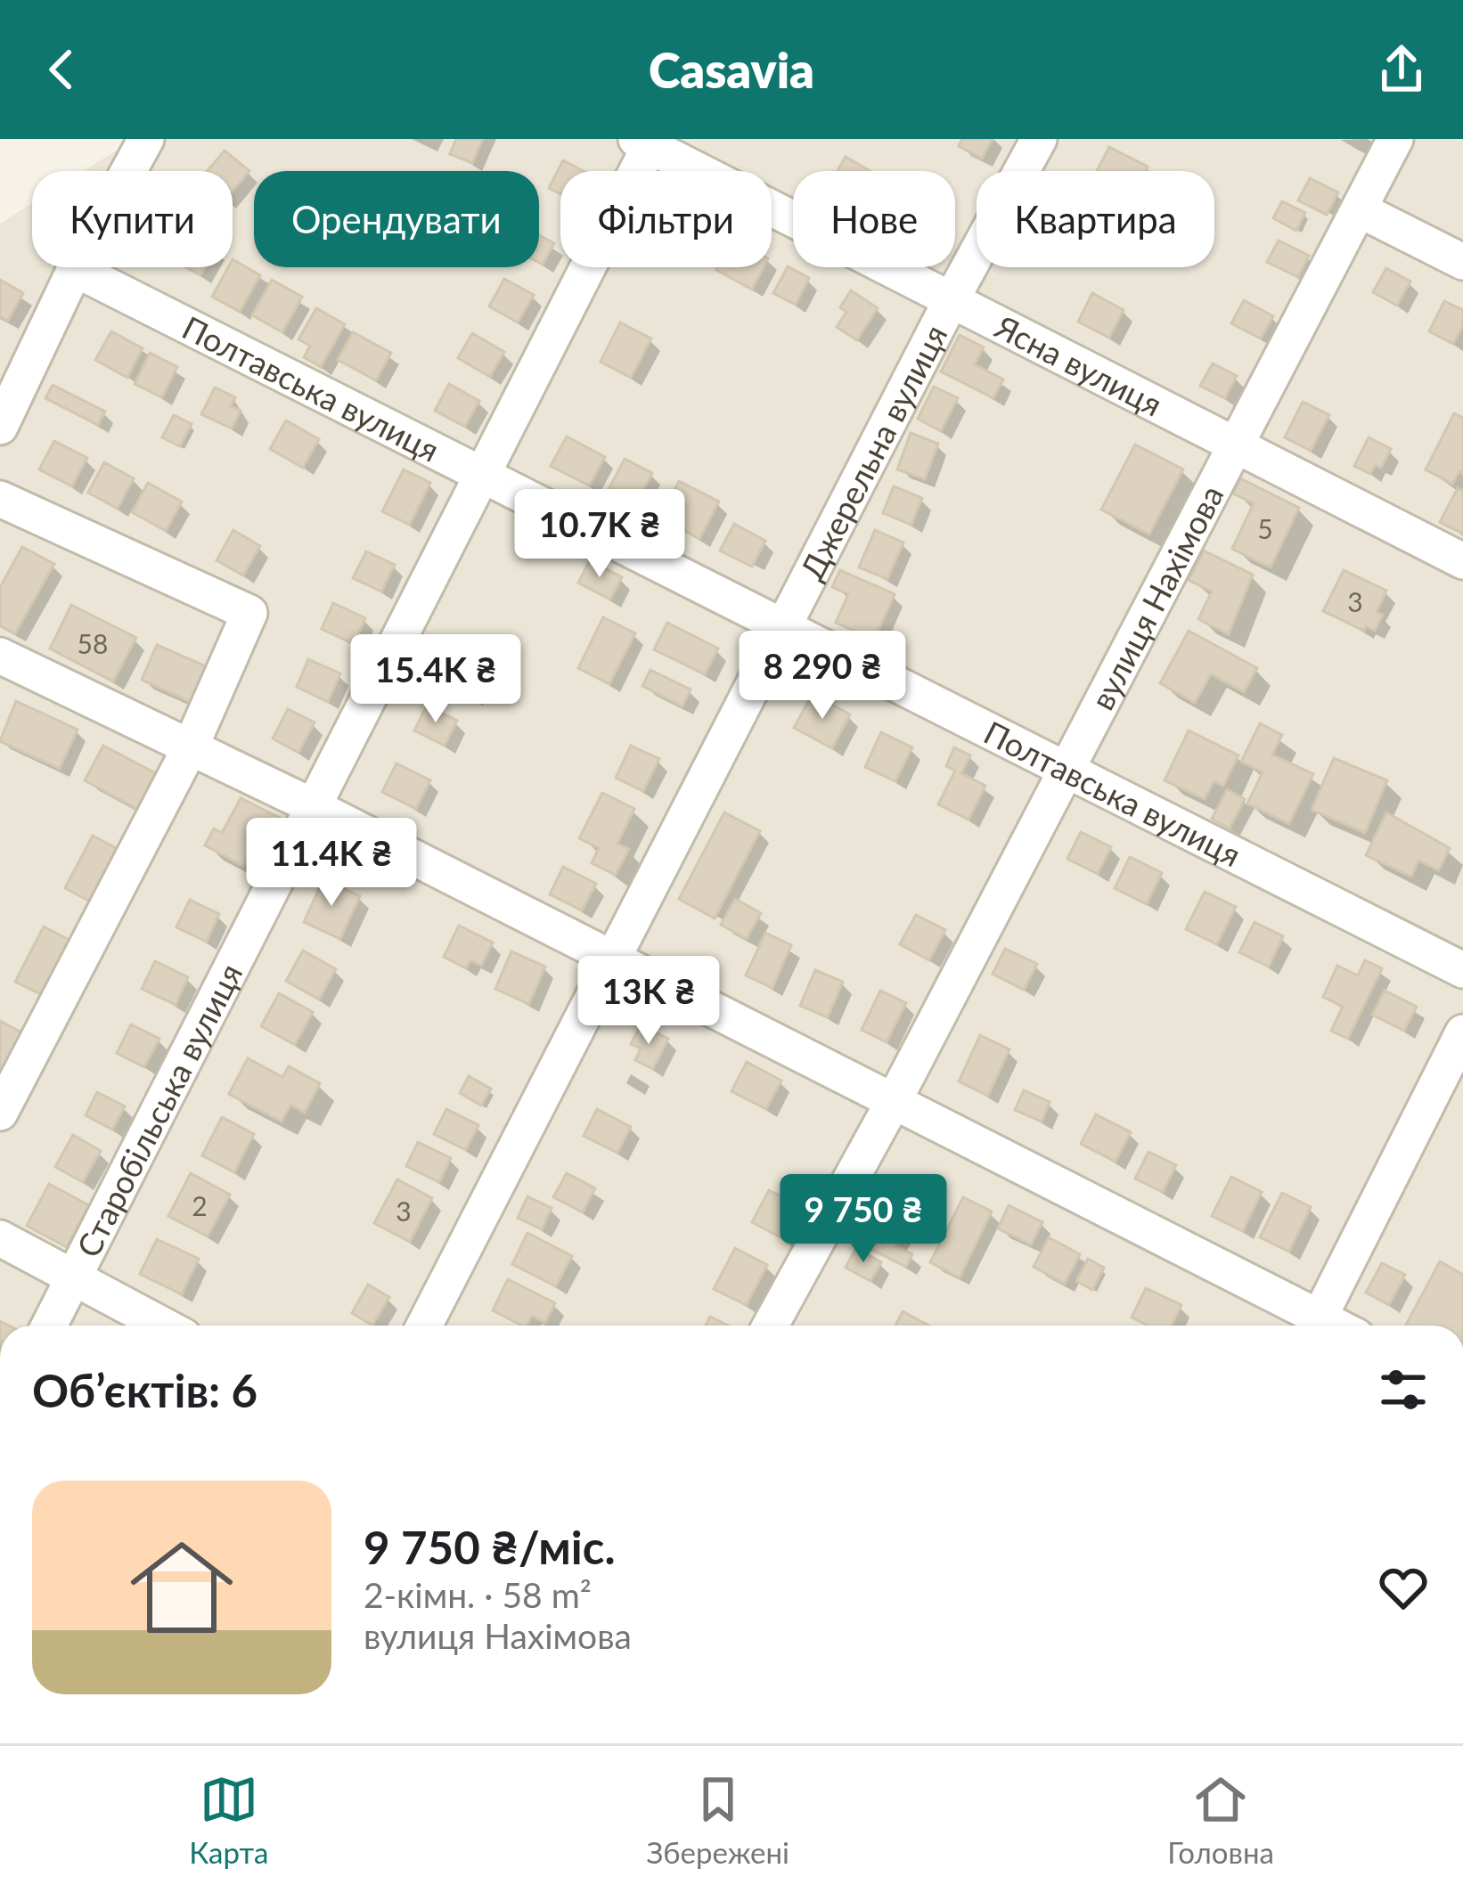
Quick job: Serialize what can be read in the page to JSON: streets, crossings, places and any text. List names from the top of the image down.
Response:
{
  "streets": {
    "street": [
      "Ясна вулиця",
      "Полтавська вулиця",
      "Джерельна вулиця",
      "вулиця Нахімова",
      "Старобільська вулиця"
    ]
  },
  "crossings": [
    ["Ясна вулиця", "Джерельна вулиця"],
    ["Ясна вулиця", "вулиця Нахімова"],
    ["Ясна вулиця", "Старобільська вулиця"],
    ["Полтавська вулиця", "Джерельна вулиця"],
    ["Полтавська вулиця", "вулиця Нахімова"],
    ["Полтавська вулиця", "Старобільська вулиця"]
  ],
  "house_numbers": [
    "5",
    "3",
    "58",
    "2",
    "3"
  ],
  "page": {
    "header": "Casavia",
    "chip": [
      "Купити",
      "Орендувати",
      "Фільтри",
      "Нове",
      "Квартира"
    ],
    "price": [
      "10.7K ₴",
      "8 290 ₴",
      "15.4K ₴",
      "11.4K ₴",
      "13K ₴",
      "9 750 ₴"
    ],
    "heading": "Об’єктів: 6",
    "list": [
      {
        "name": "9 750 ₴/міс.",
        "note": "2-кімн. · 58 m² · вулиця Нахімова"
      }
    ],
    "tabs": ["Карта", "Збережені", "Головна"]
  }
}
